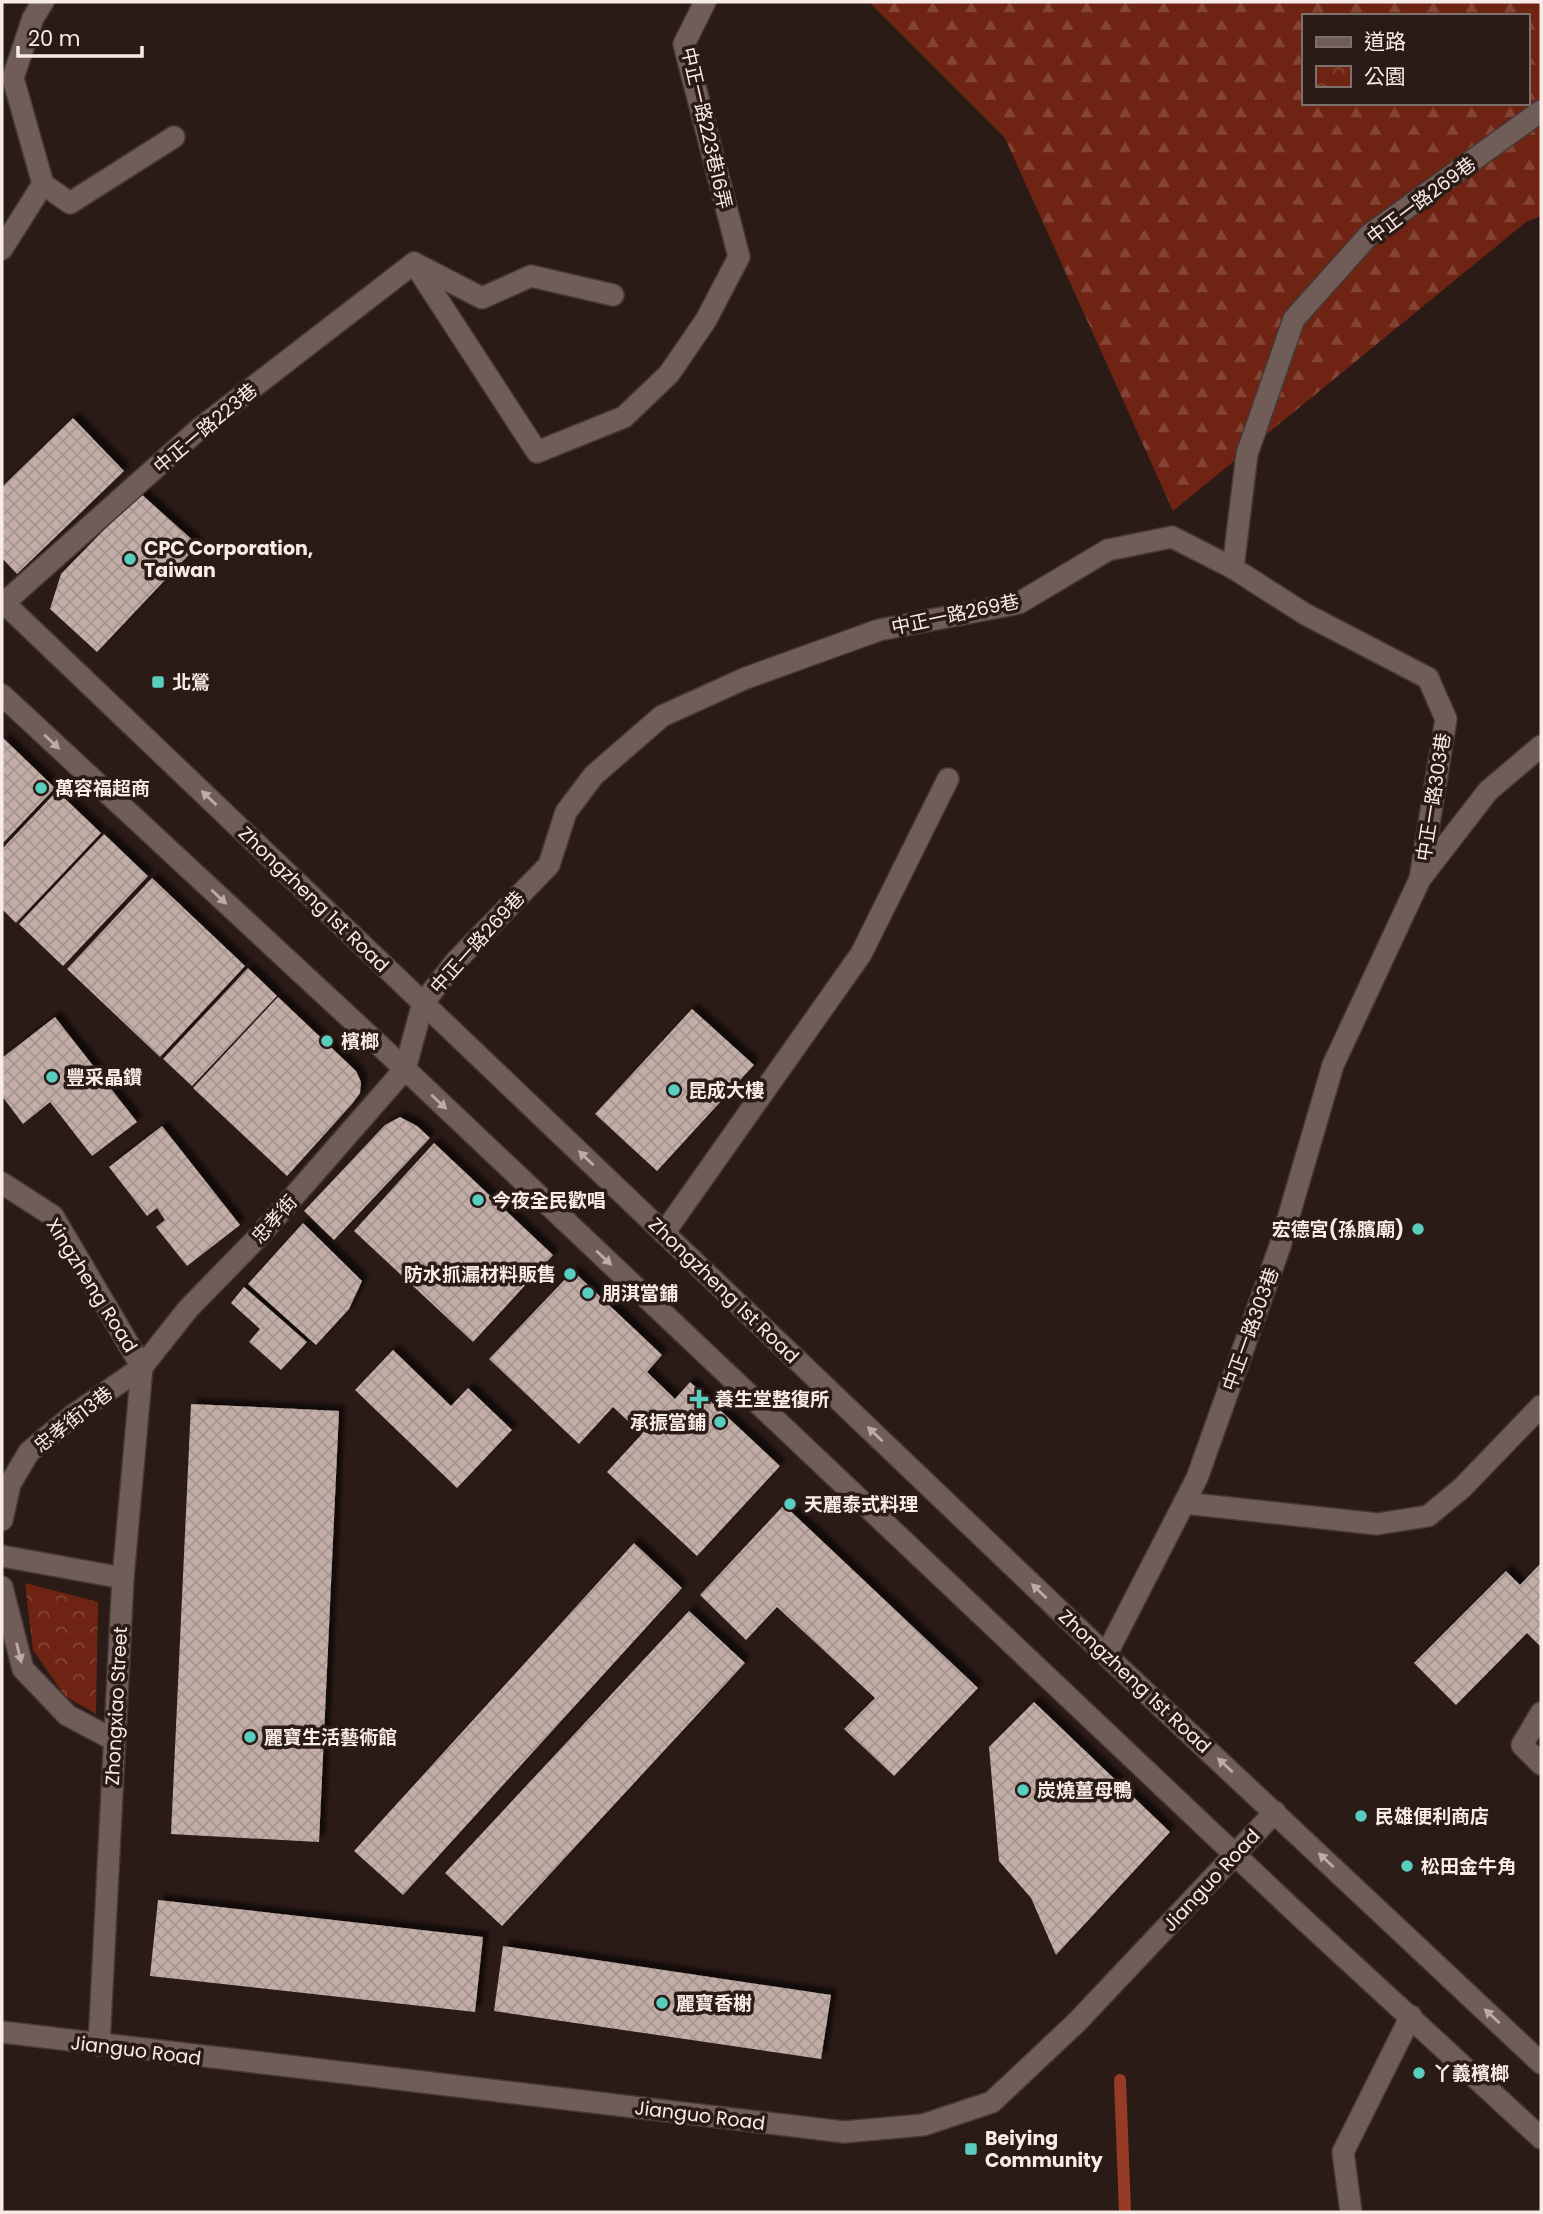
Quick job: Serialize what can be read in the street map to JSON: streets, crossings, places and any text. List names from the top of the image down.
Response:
{
  "streets": {
    "main road": [
      "中正一路223巷16弄",
      "中正一路269巷",
      "中正一路223巷",
      "中正一路303巷",
      "Zhongzheng 1st Road",
      "忠孝街",
      "Xingzheng Road",
      "忠孝街13巷",
      "Zhongxiao Street",
      "Jianguo Road"
    ]
  },
  "crossings": [
    ["中正一路223巷16弄", "中正一路223巷"],
    ["中正一路269巷", "中正一路303巷"],
    ["中正一路269巷", "Zhongzheng 1st Road"],
    ["中正一路269巷", "忠孝街"],
    ["中正一路223巷", "Zhongzheng 1st Road"],
    ["中正一路303巷", "Zhongzheng 1st Road"],
    ["Zhongzheng 1st Road", "Jianguo Road"],
    ["忠孝街", "Xingzheng Road"],
    ["忠孝街", "忠孝街13巷"],
    ["忠孝街", "Zhongxiao Street"],
    ["Xingzheng Road", "忠孝街13巷"],
    ["Xingzheng Road", "Zhongxiao Street"],
    ["忠孝街13巷", "Zhongxiao Street"],
    ["Zhongxiao Street", "Jianguo Road"]
  ],
  "places": {
    "other": [
      "CPC Corporation, Taiwan",
      "萬容福超商",
      "檳榔",
      "豐采晶鑽",
      "昆成大樓",
      "今夜全民歡唱",
      "宏德宮(孫臏廟)",
      "防水抓漏材料販售",
      "朋淇當鋪",
      "承振當鋪",
      "天麗泰式料理",
      "麗寶生活藝術館",
      "炭燒薑母鴨",
      "民雄便利商店",
      "松田金牛角",
      "麗寶香榭",
      "丫義檳榔"
    ],
    "transit": ["北鶯", "Beiying Community"],
    "health": ["養生堂整復所"]
  },
  "legend": ["道路", "公園"],
  "scale_bar": "20 m"
}
